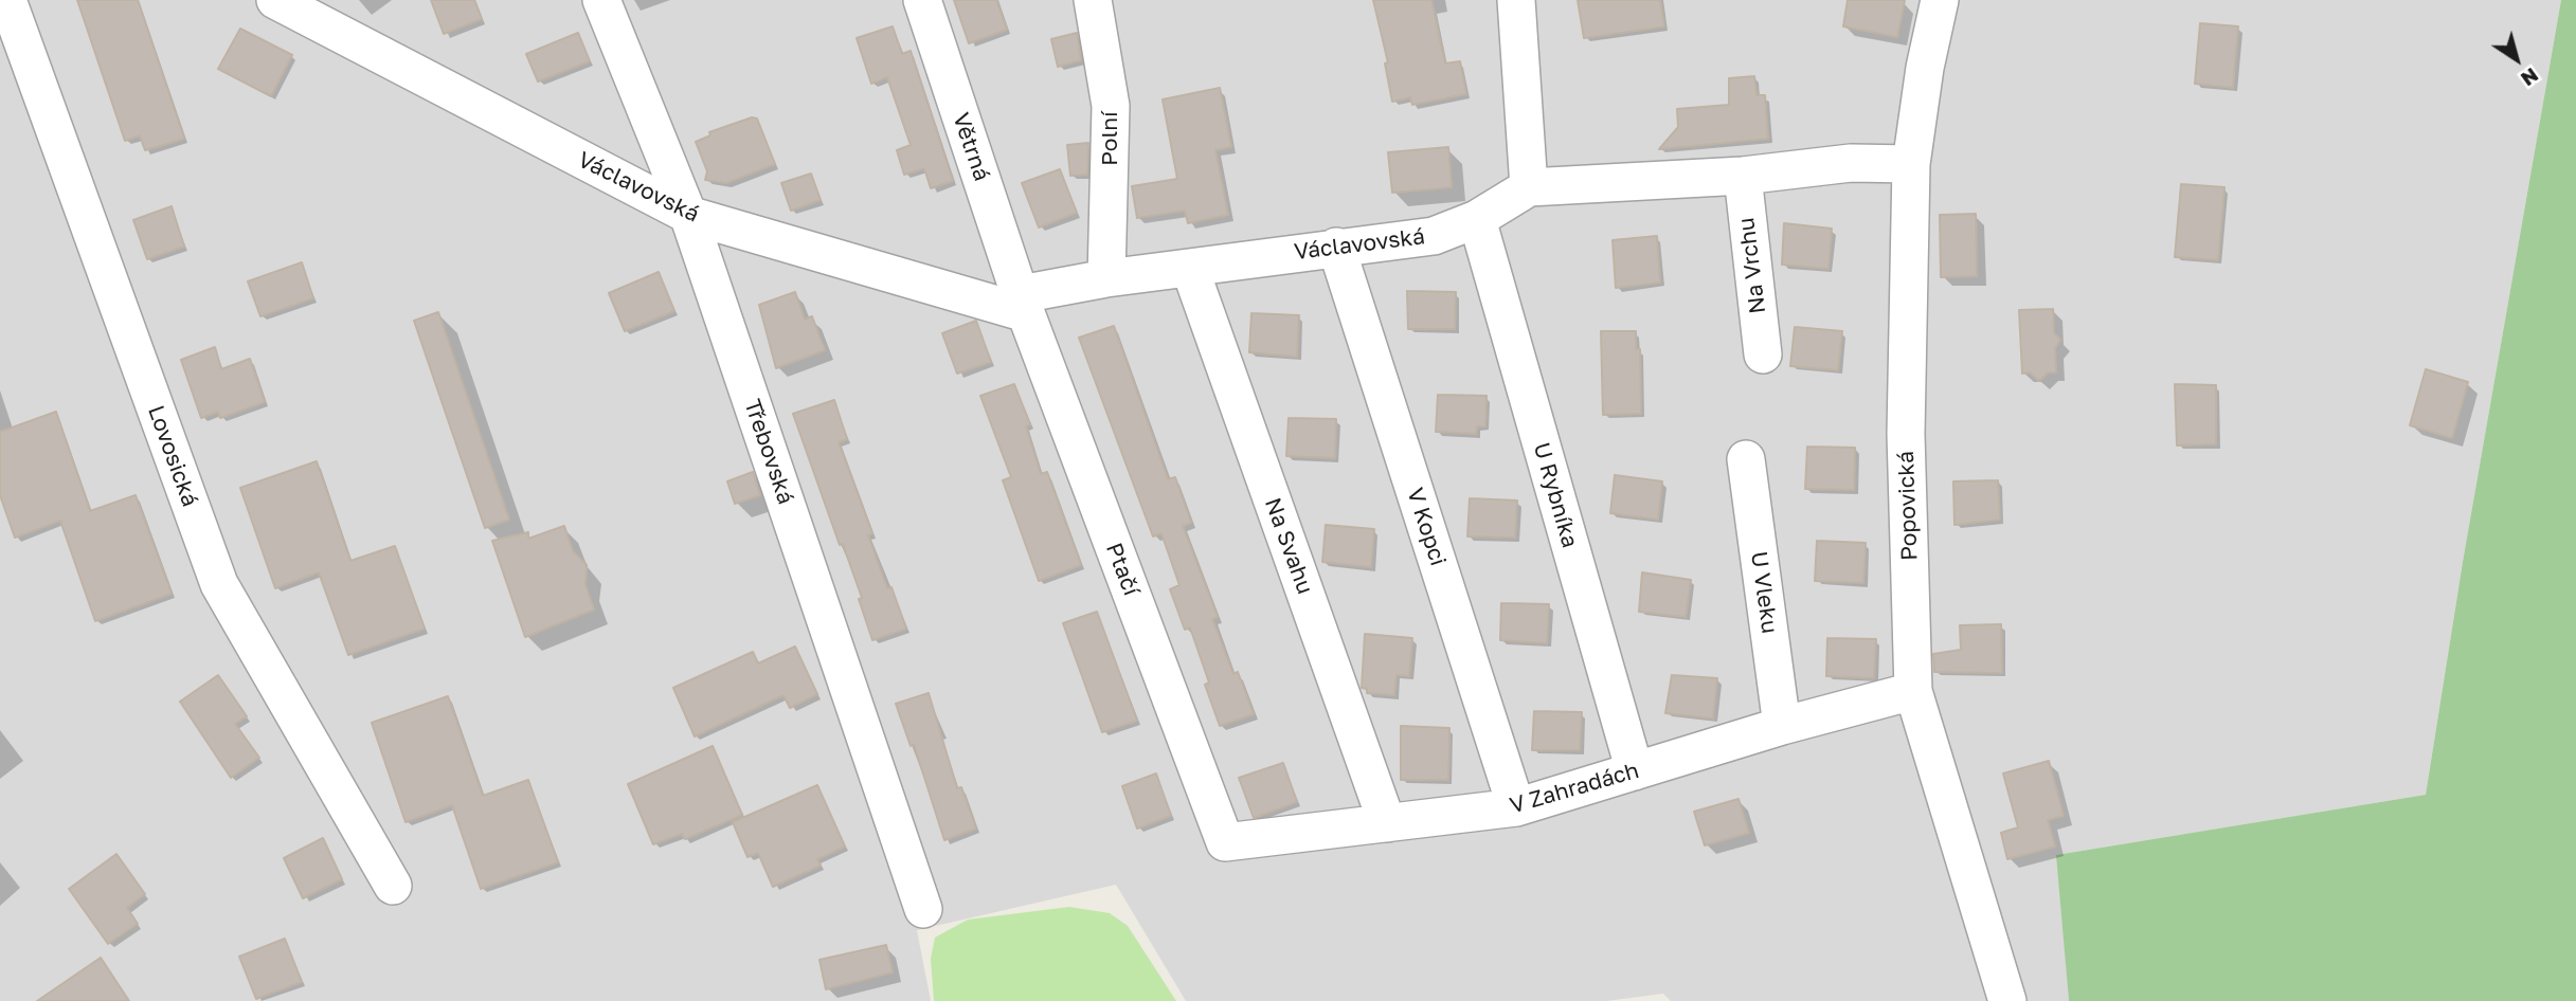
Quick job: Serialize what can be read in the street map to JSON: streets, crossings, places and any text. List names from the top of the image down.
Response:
{
  "streets": {
    "street": [
      "Polní",
      "Větrná",
      "Václavovská",
      "Na Vrchu",
      "Třebovská",
      "Lovosická",
      "U Rybníka",
      "Popovická",
      "V Kopci",
      "Na Svahu",
      "Ptačí",
      "U Vleku",
      "V Zahradách"
    ]
  },
  "crossings": [
    ["Polní", "Václavovská"],
    ["Větrná", "Václavovská"],
    ["Větrná", "Ptačí"],
    ["Václavovská", "Na Vrchu"],
    ["Václavovská", "Třebovská"],
    ["Václavovská", "U Rybníka"],
    ["Václavovská", "Popovická"],
    ["Václavovská", "V Kopci"],
    ["Václavovská", "Na Svahu"],
    ["Václavovská", "Ptačí"],
    ["U Rybníka", "V Zahradách"],
    ["Popovická", "V Zahradách"],
    ["V Kopci", "V Zahradách"],
    ["Na Svahu", "V Zahradách"],
    ["Ptačí", "V Zahradách"],
    ["U Vleku", "V Zahradách"]
  ],
  "north": "bottom right"
}
